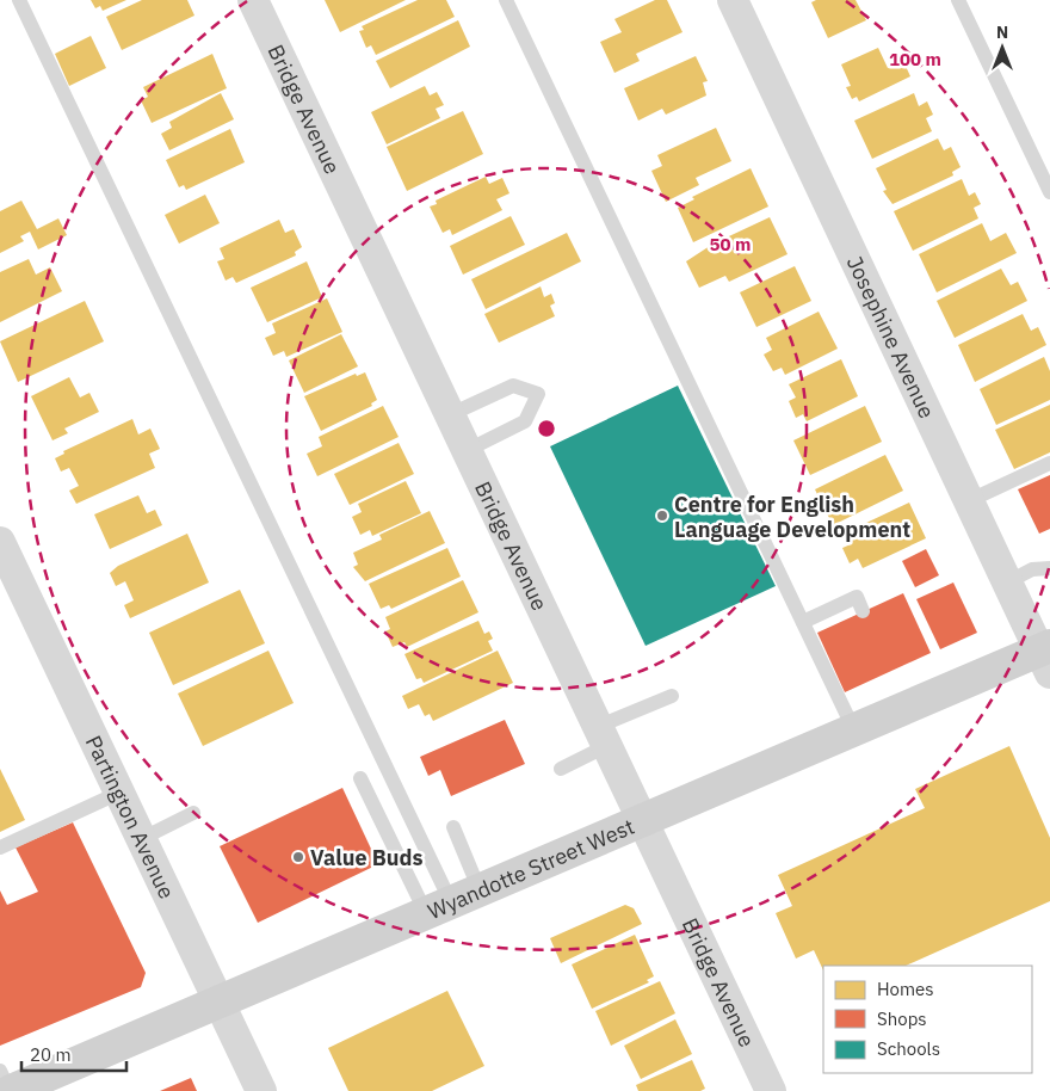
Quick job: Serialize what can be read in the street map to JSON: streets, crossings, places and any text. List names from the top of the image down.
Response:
{
  "streets": {
    "main road": ["Wyandotte Street West"],
    "street": ["Bridge Avenue", "Josephine Avenue", "Partington Avenue"]
  },
  "crossings": [
    ["Bridge Avenue", "Wyandotte Street West"],
    ["Josephine Avenue", "Wyandotte Street West"],
    ["Partington Avenue", "Wyandotte Street West"]
  ],
  "places": ["Centre for English Language Development", "Value Buds"],
  "legend": ["Homes", "Shops", "Schools"],
  "scale_bar": "20 m",
  "north": "top",
  "rings": ["100 m", "50 m"]
}
